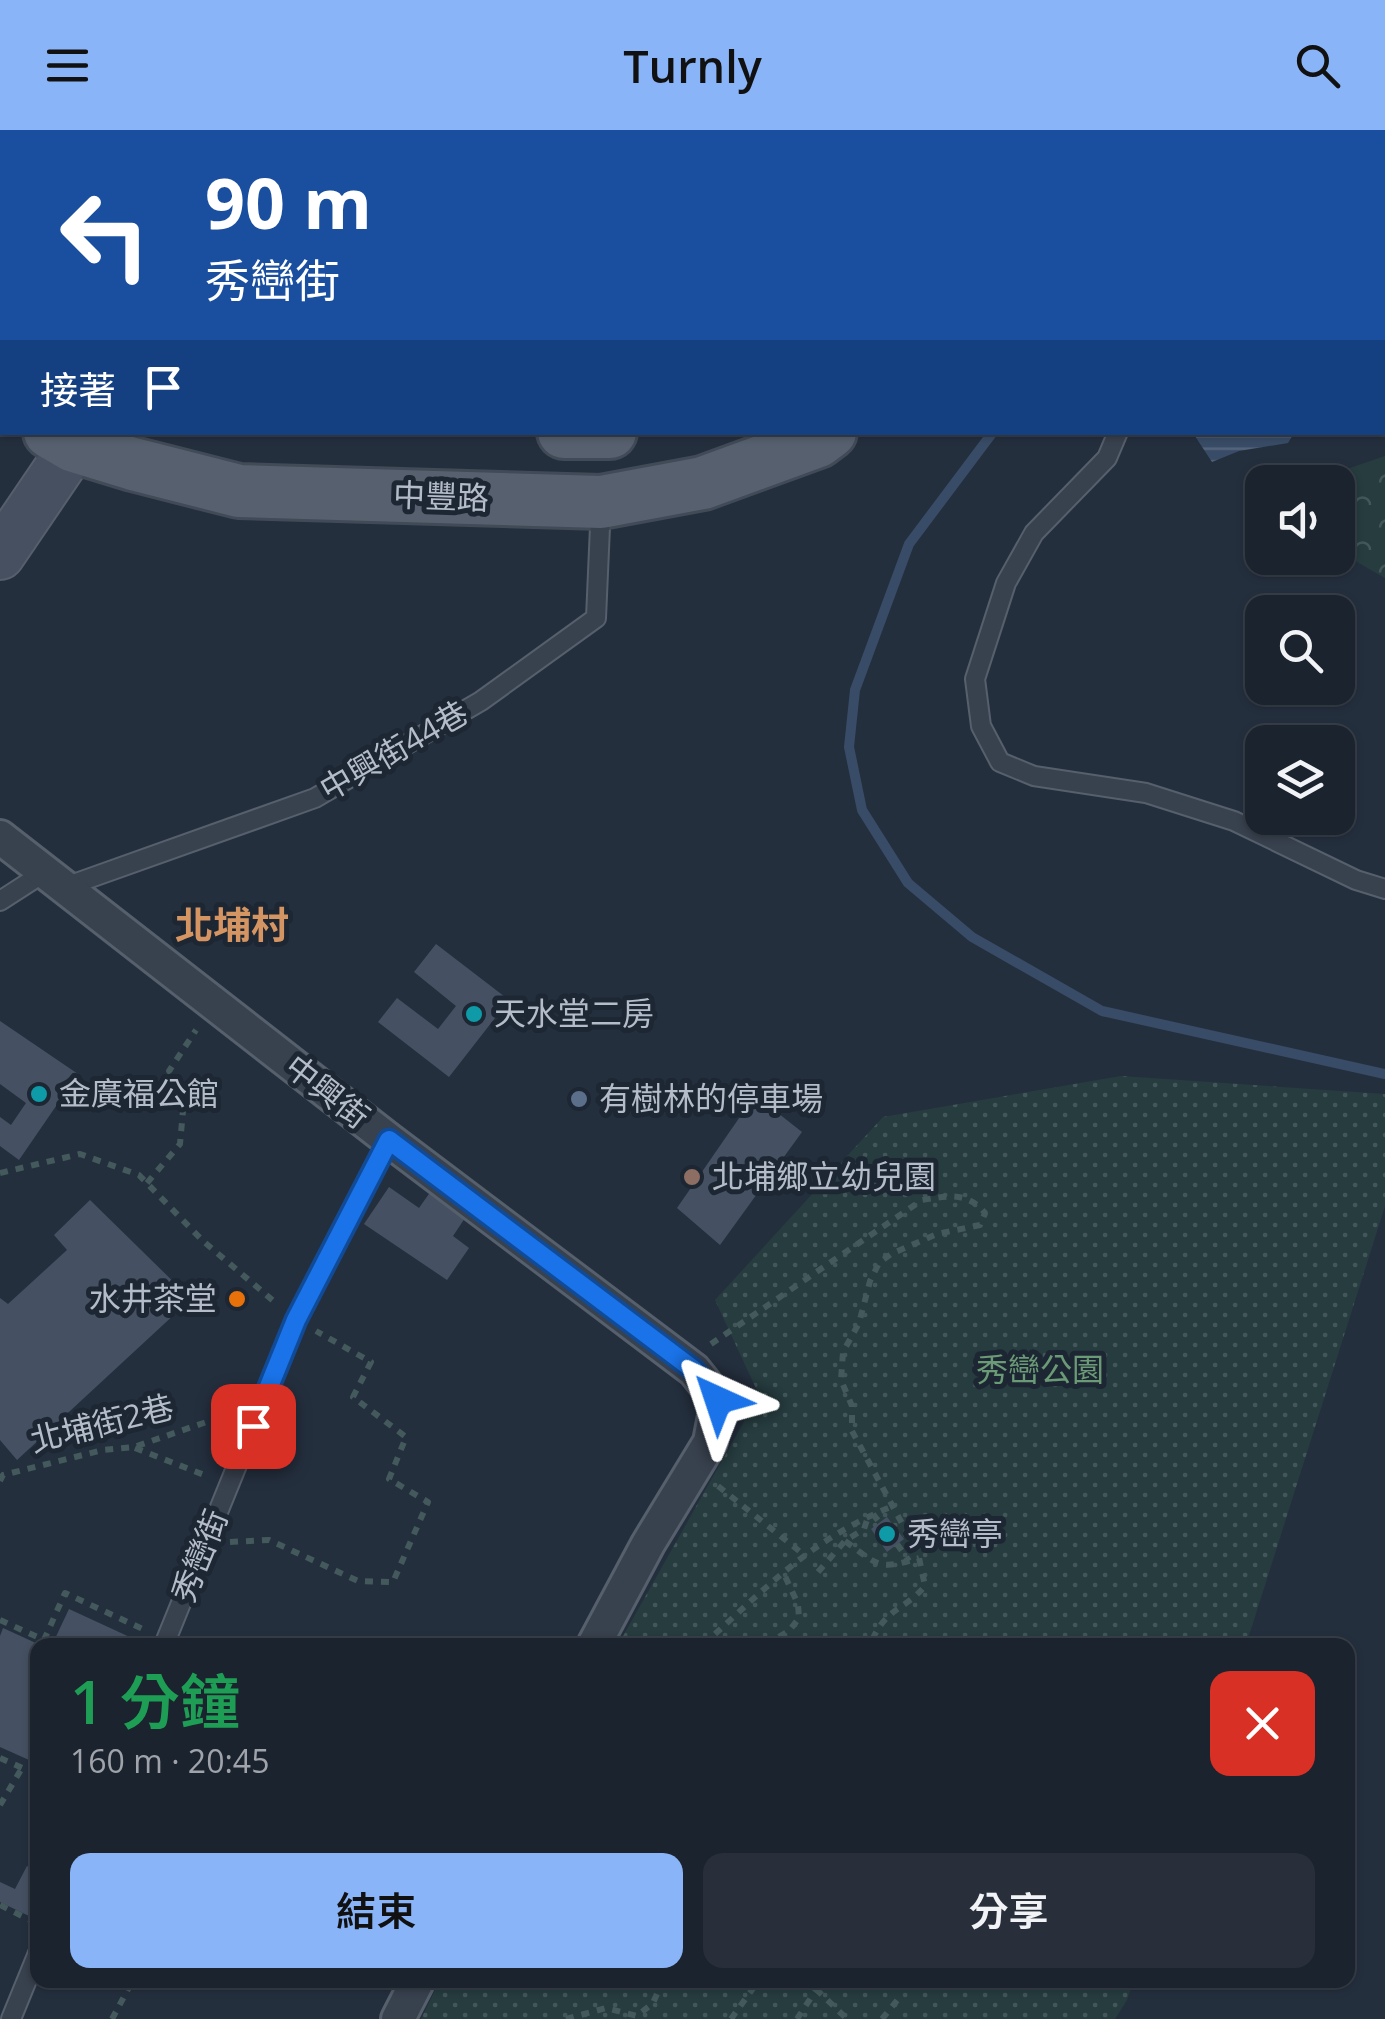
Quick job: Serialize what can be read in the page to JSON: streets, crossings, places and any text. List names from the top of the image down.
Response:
{
  "streets": {
    "main road": ["中豐路"],
    "street": ["中興街"],
    "lane": ["中興街44巷", "秀巒街"],
    "path": ["北埔街2巷"]
  },
  "crossings": [
    ["中豐路", "中興街44巷"],
    ["中興街44巷", "中興街"],
    ["中興街", "秀巒街"],
    ["北埔街2巷", "秀巒街"]
  ],
  "districts": ["北埔村"],
  "parks": ["秀巒公園"],
  "places": [
    "天水堂二房",
    "金廣福公館",
    "有樹林的停車場",
    "北埔鄉立幼兒園",
    "水井茶堂",
    "秀巒亭"
  ],
  "page": {
    "header": "Turnly",
    "turn": ["90 m", "秀巒街"],
    "then": "接著",
    "heading": ["1 分鐘", "160 m · 20:45"],
    "buttons": ["結束", "分享"]
  }
}
